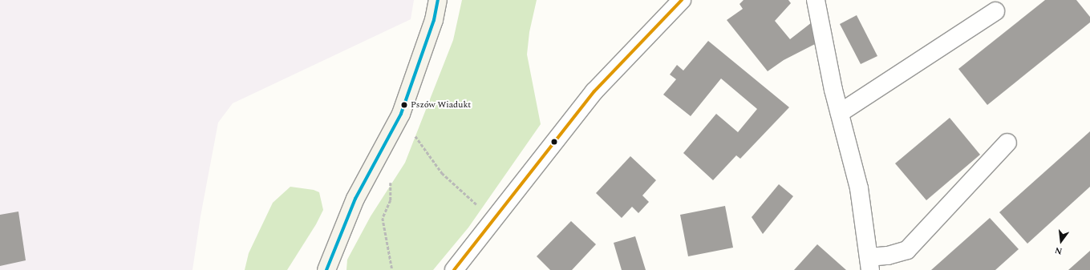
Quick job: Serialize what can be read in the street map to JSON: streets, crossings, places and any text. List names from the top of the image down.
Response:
{
  "places": ["Pszów Wiadukt"],
  "north": "bottom"
}
